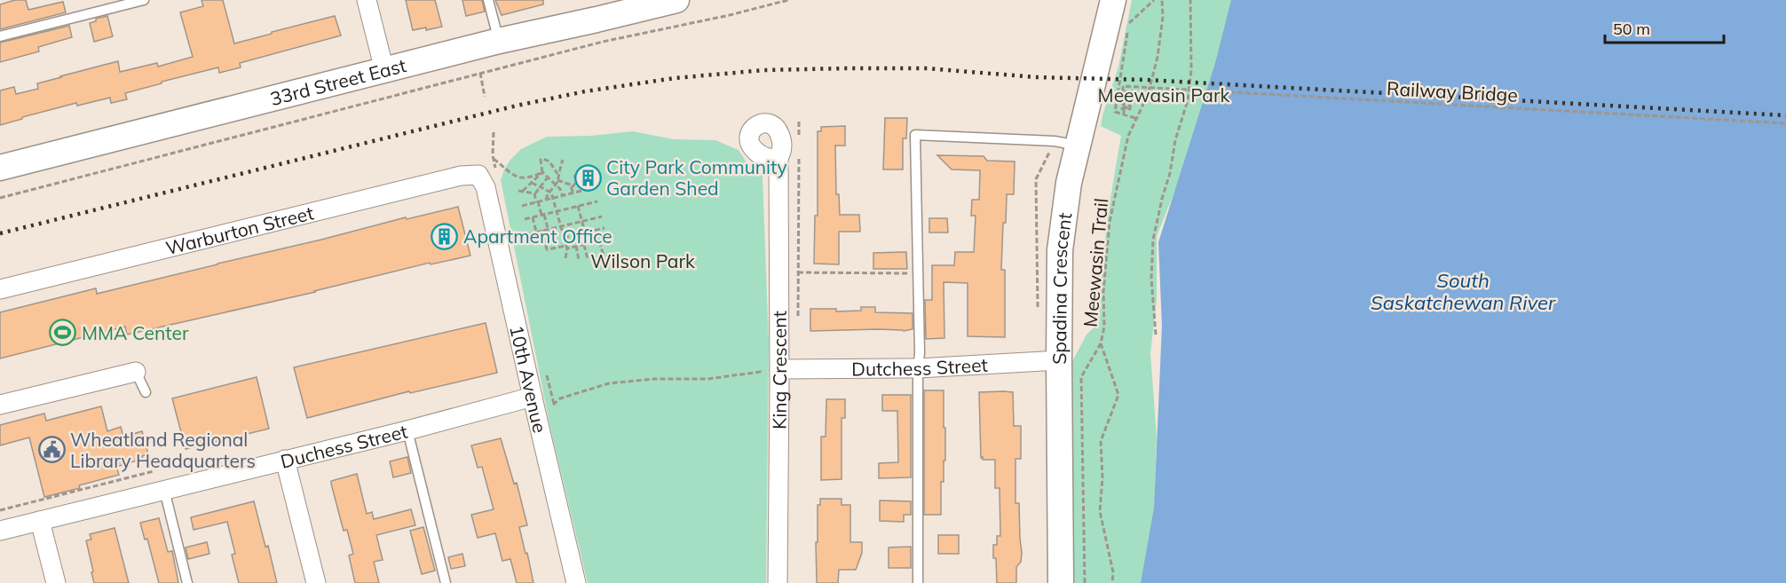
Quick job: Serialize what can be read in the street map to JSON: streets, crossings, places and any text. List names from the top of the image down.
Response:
{
  "streets": {
    "street": [
      "33rd Street East",
      "Warburton Street",
      "Spadina Crescent",
      "Dutchess Street",
      "King Crescent",
      "10th Avenue",
      "Duchess Street"
    ],
    "path": ["Railway Bridge", "Meewasin Trail"]
  },
  "crossings": [
    ["Warburton Street", "10th Avenue"],
    ["Spadina Crescent", "Dutchess Street"],
    ["Dutchess Street", "King Crescent"],
    ["10th Avenue", "Duchess Street"]
  ],
  "water": ["South Saskatchewan River"],
  "parks": ["Meewasin Park", "Wilson Park"],
  "places": {
    "building": ["City Park Community Garden Shed", "Apartment Office"],
    "sports": ["MMA Center"],
    "public building": ["Wheatland Regional Library Headquarters"]
  },
  "scale_bar": "50 m"
}
